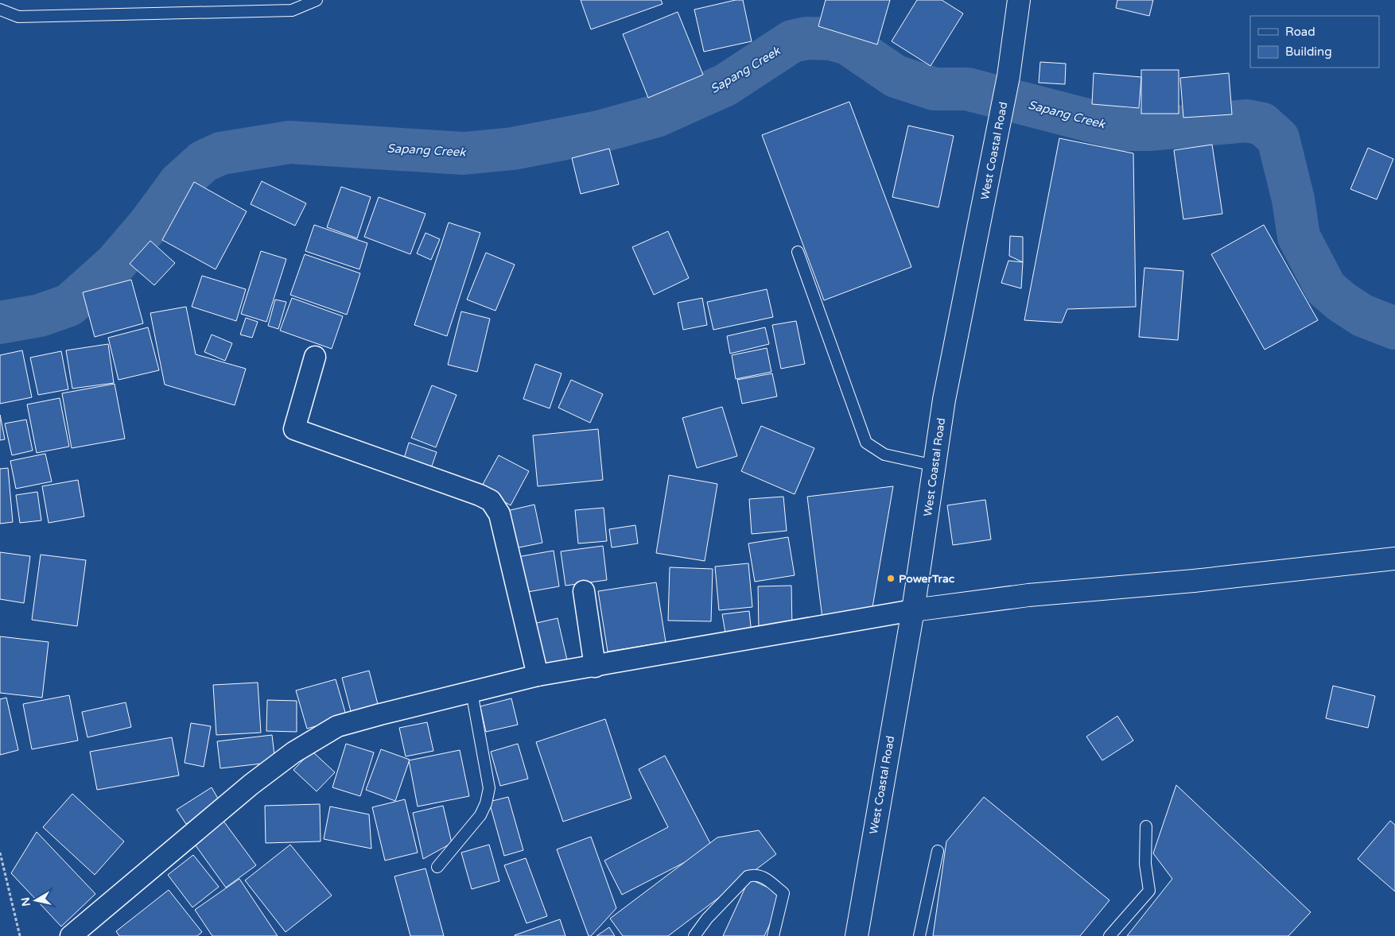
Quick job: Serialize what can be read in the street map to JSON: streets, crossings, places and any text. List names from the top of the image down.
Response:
{
  "streets": {
    "main road": ["West Coastal Road"]
  },
  "water": ["Sapang Creek"],
  "places": ["PowerTrac"],
  "legend": ["Road", "Building"],
  "north": "left"
}
